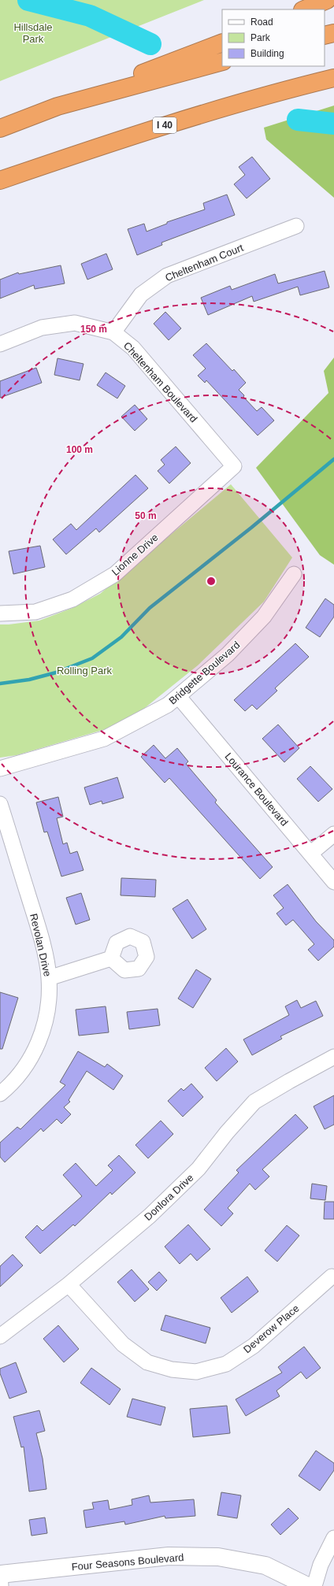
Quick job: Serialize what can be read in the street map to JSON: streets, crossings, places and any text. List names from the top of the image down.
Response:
{
  "streets": {
    "highway": ["I 40"],
    "street": [
      "Cheltenham Court",
      "Cheltenham Boulevard",
      "Lionne Drive",
      "Bridgette Boulevard",
      "Lourance Boulevard",
      "Revolan Drive",
      "Donlora Drive",
      "Deverow Place",
      "Four Seasons Boulevard"
    ]
  },
  "crossings": [
    ["Cheltenham Court", "Cheltenham Boulevard"],
    ["Cheltenham Boulevard", "Lionne Drive"],
    ["Bridgette Boulevard", "Lourance Boulevard"],
    ["Donlora Drive", "Deverow Place"]
  ],
  "parks": ["Hillsdale Park", "Rolling Park"],
  "legend": ["Road", "Park", "Building"],
  "rings": ["150 m", "100 m", "50 m"]
}
